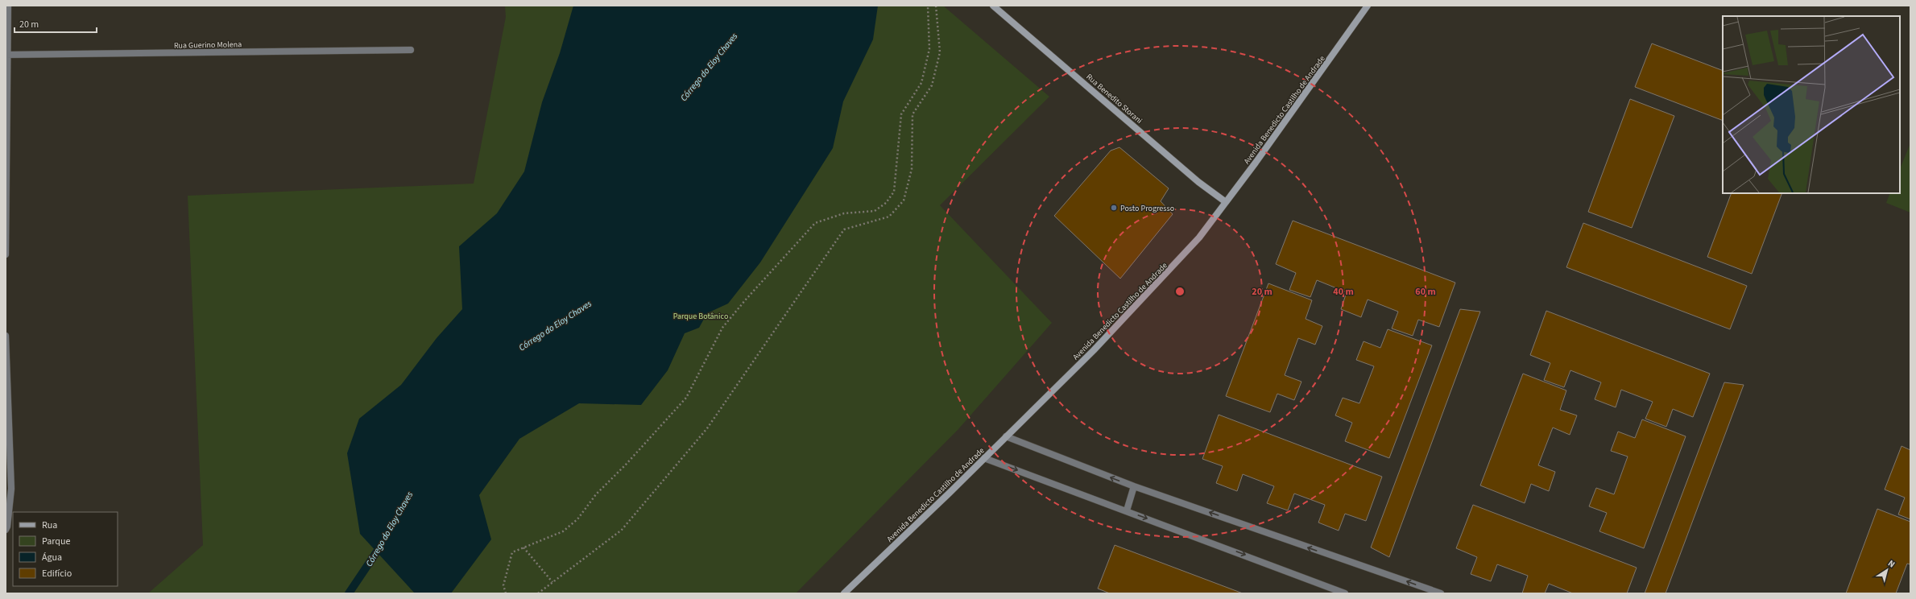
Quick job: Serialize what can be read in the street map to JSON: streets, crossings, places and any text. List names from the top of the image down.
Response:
{
  "streets": {
    "main road": ["Rua Benedito Storani", "Avenida Benedicto Castilho de Andrade"],
    "street": ["Rua Guerino Molena"]
  },
  "crossings": [
    ["Rua Benedito Storani", "Avenida Benedicto Castilho de Andrade"]
  ],
  "water": ["Córrego do Eloy Chaves"],
  "parks": ["Parque Botânico"],
  "places": ["Posto Progresso"],
  "legend": [
    "Rua",
    "Parque",
    "Água",
    "Edifício"
  ],
  "scale_bar": "20 m",
  "north": "top right",
  "rings": ["20 m", "40 m", "60 m"]
}
